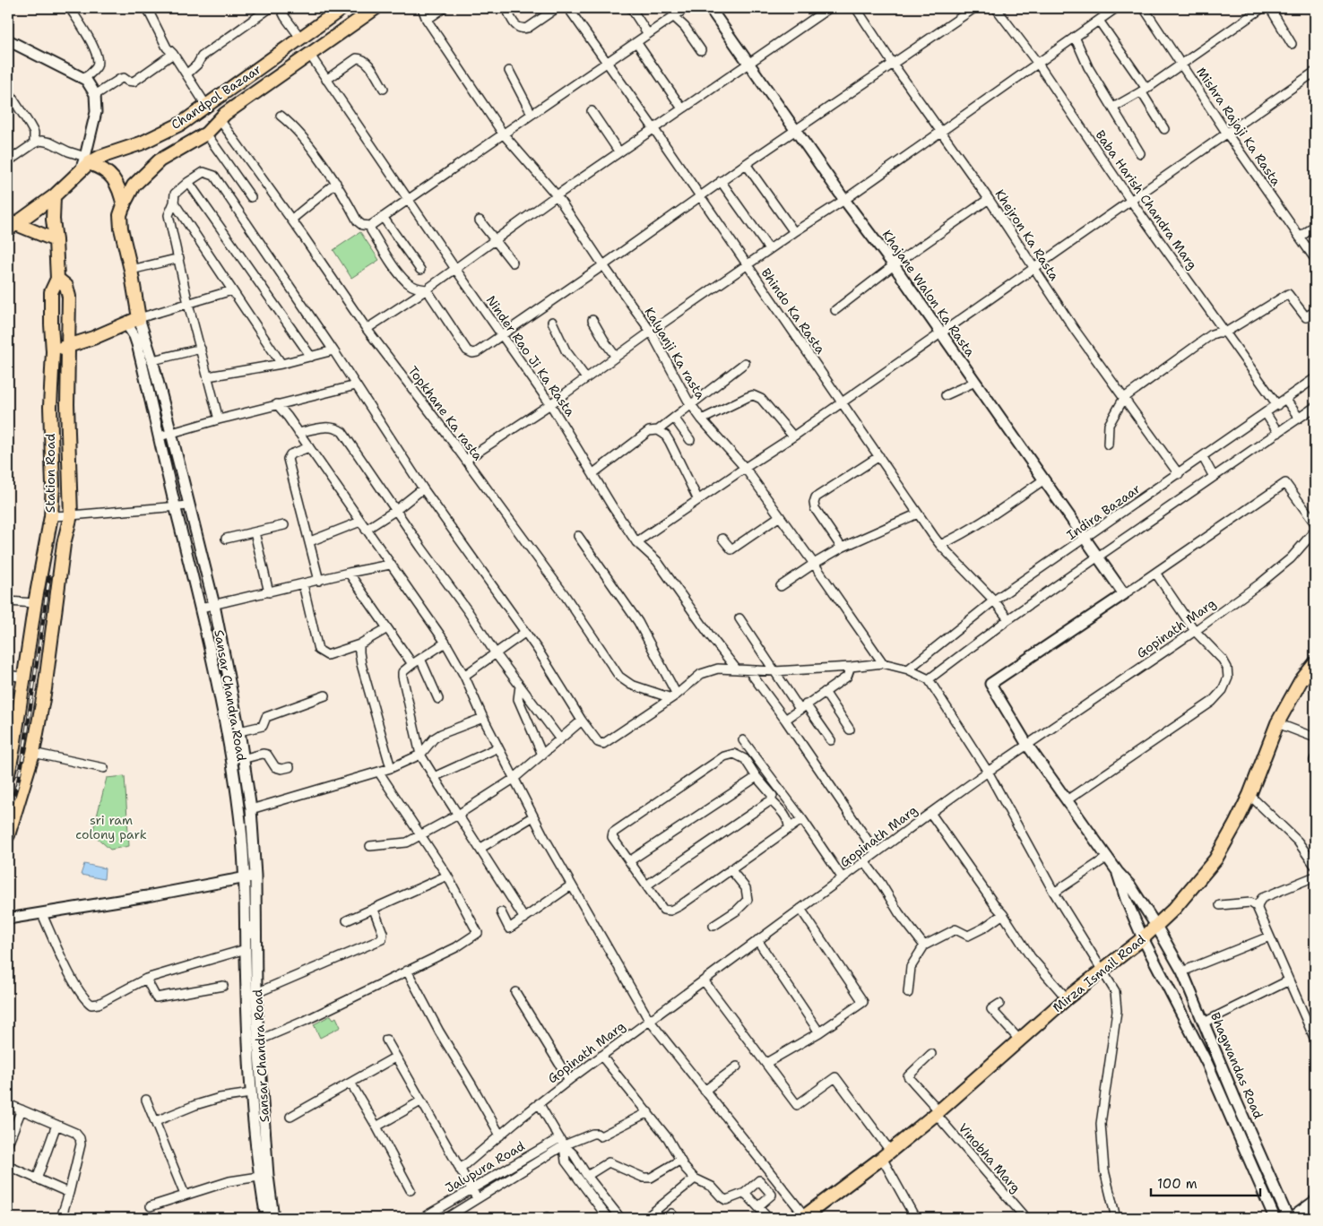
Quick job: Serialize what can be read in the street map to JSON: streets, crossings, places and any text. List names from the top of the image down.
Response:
{
  "streets": {
    "main road": [
      "Chandpol Bazaar",
      "Station Road",
      "Sansar Chandra Road",
      "Mirza Ismail Road"
    ],
    "street": [
      "Mishra Rajaji Ka Rasta",
      "Baba Harish Chandra Marg",
      "Khejron Ka Rasta",
      "Khajane Walon Ka Rasta",
      "Bhindo Ka Rasta",
      "Kalyanji Ka rasta",
      "Ninder Rao Ji Ka Rasta",
      "Topkhane Ka rasta",
      "Indira Bazaar",
      "Gopinath Marg",
      "Bhagwandas Road",
      "Vinobha Marg",
      "Jalupura Road"
    ]
  },
  "crossings": [
    ["Chandpol Bazaar", "Ninder Rao Ji Ka Rasta"],
    ["Chandpol Bazaar", "Topkhane Ka rasta"],
    ["Chandpol Bazaar", "Station Road"],
    ["Chandpol Bazaar", "Sansar Chandra Road"],
    ["Baba Harish Chandra Marg", "Indira Bazaar"],
    ["Khejron Ka Rasta", "Indira Bazaar"],
    ["Khajane Walon Ka Rasta", "Indira Bazaar"],
    ["Bhindo Ka Rasta", "Indira Bazaar"],
    ["Mirza Ismail Road", "Bhagwandas Road"],
    ["Mirza Ismail Road", "Vinobha Marg"]
  ],
  "parks": ["sri ram colony park"],
  "scale_bar": "100 m"
}
